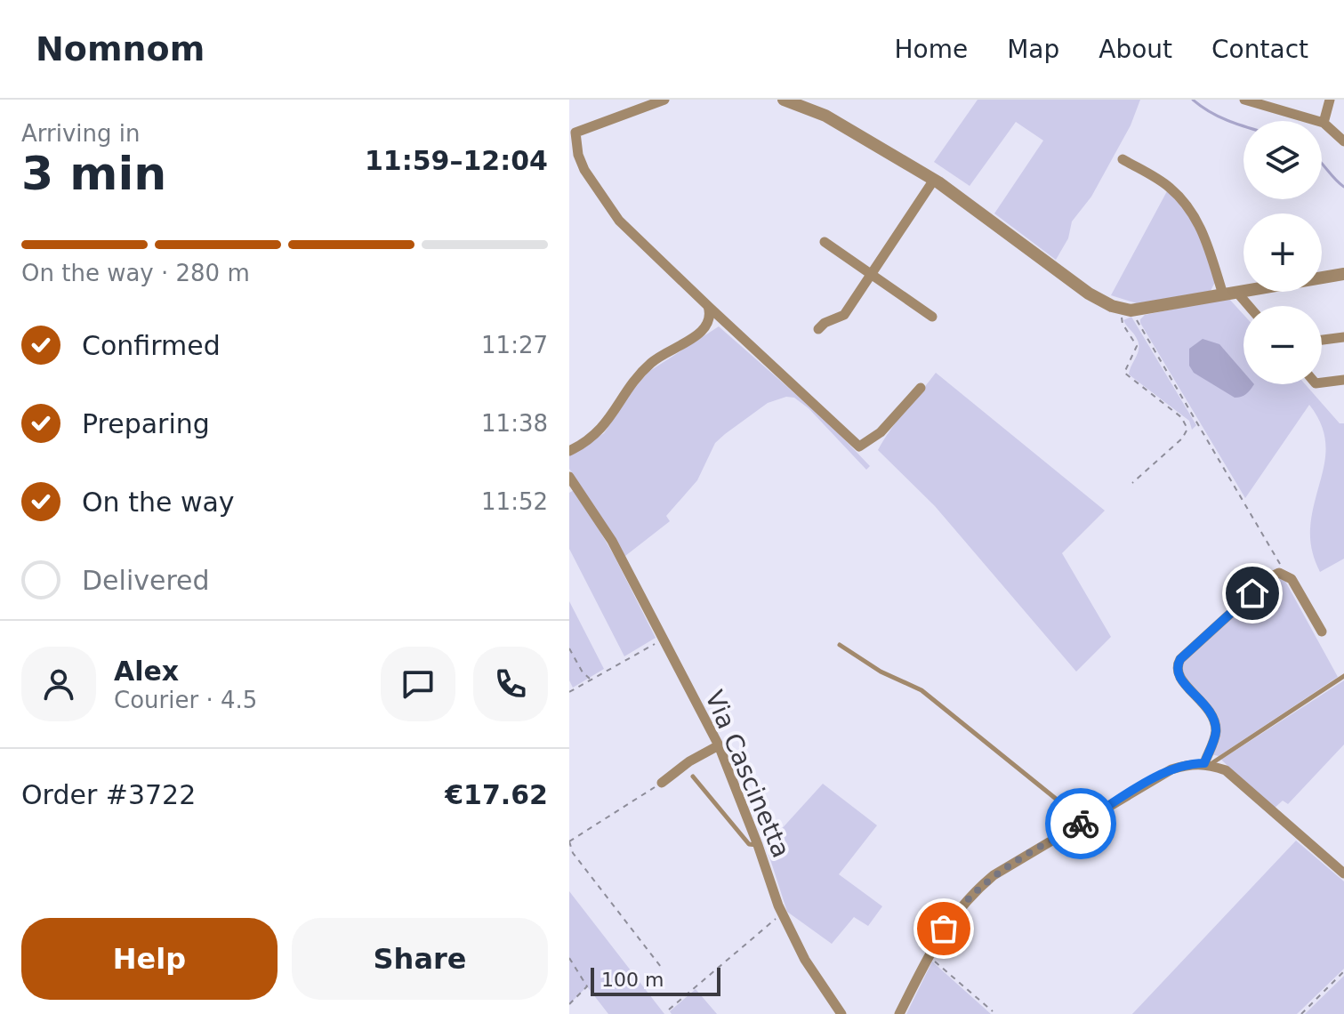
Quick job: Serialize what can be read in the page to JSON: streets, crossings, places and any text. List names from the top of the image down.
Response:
{
  "streets": {
    "street": ["Via Cascinetta"]
  },
  "scale_bar": "100 m",
  "page": {
    "header": "Nomnom",
    "nav": [
      "Home",
      "Map",
      "About",
      "Contact"
    ],
    "heading": ["3 min", "Arriving in", "11:59–12:04"],
    "panel": [
      "Alex",
      "Courier · 4.5",
      "Order #3722",
      "€17.62"
    ],
    "map_buttons": ["+", "−"],
    "bar": "On the way · 280 m",
    "list": [
      ["Confirmed", "11:27"],
      ["Preparing", "11:38"],
      ["On the way", "11:52"],
      "Delivered"
    ],
    "buttons": ["Help", "Share"],
    "scale": "100 m"
  }
}
